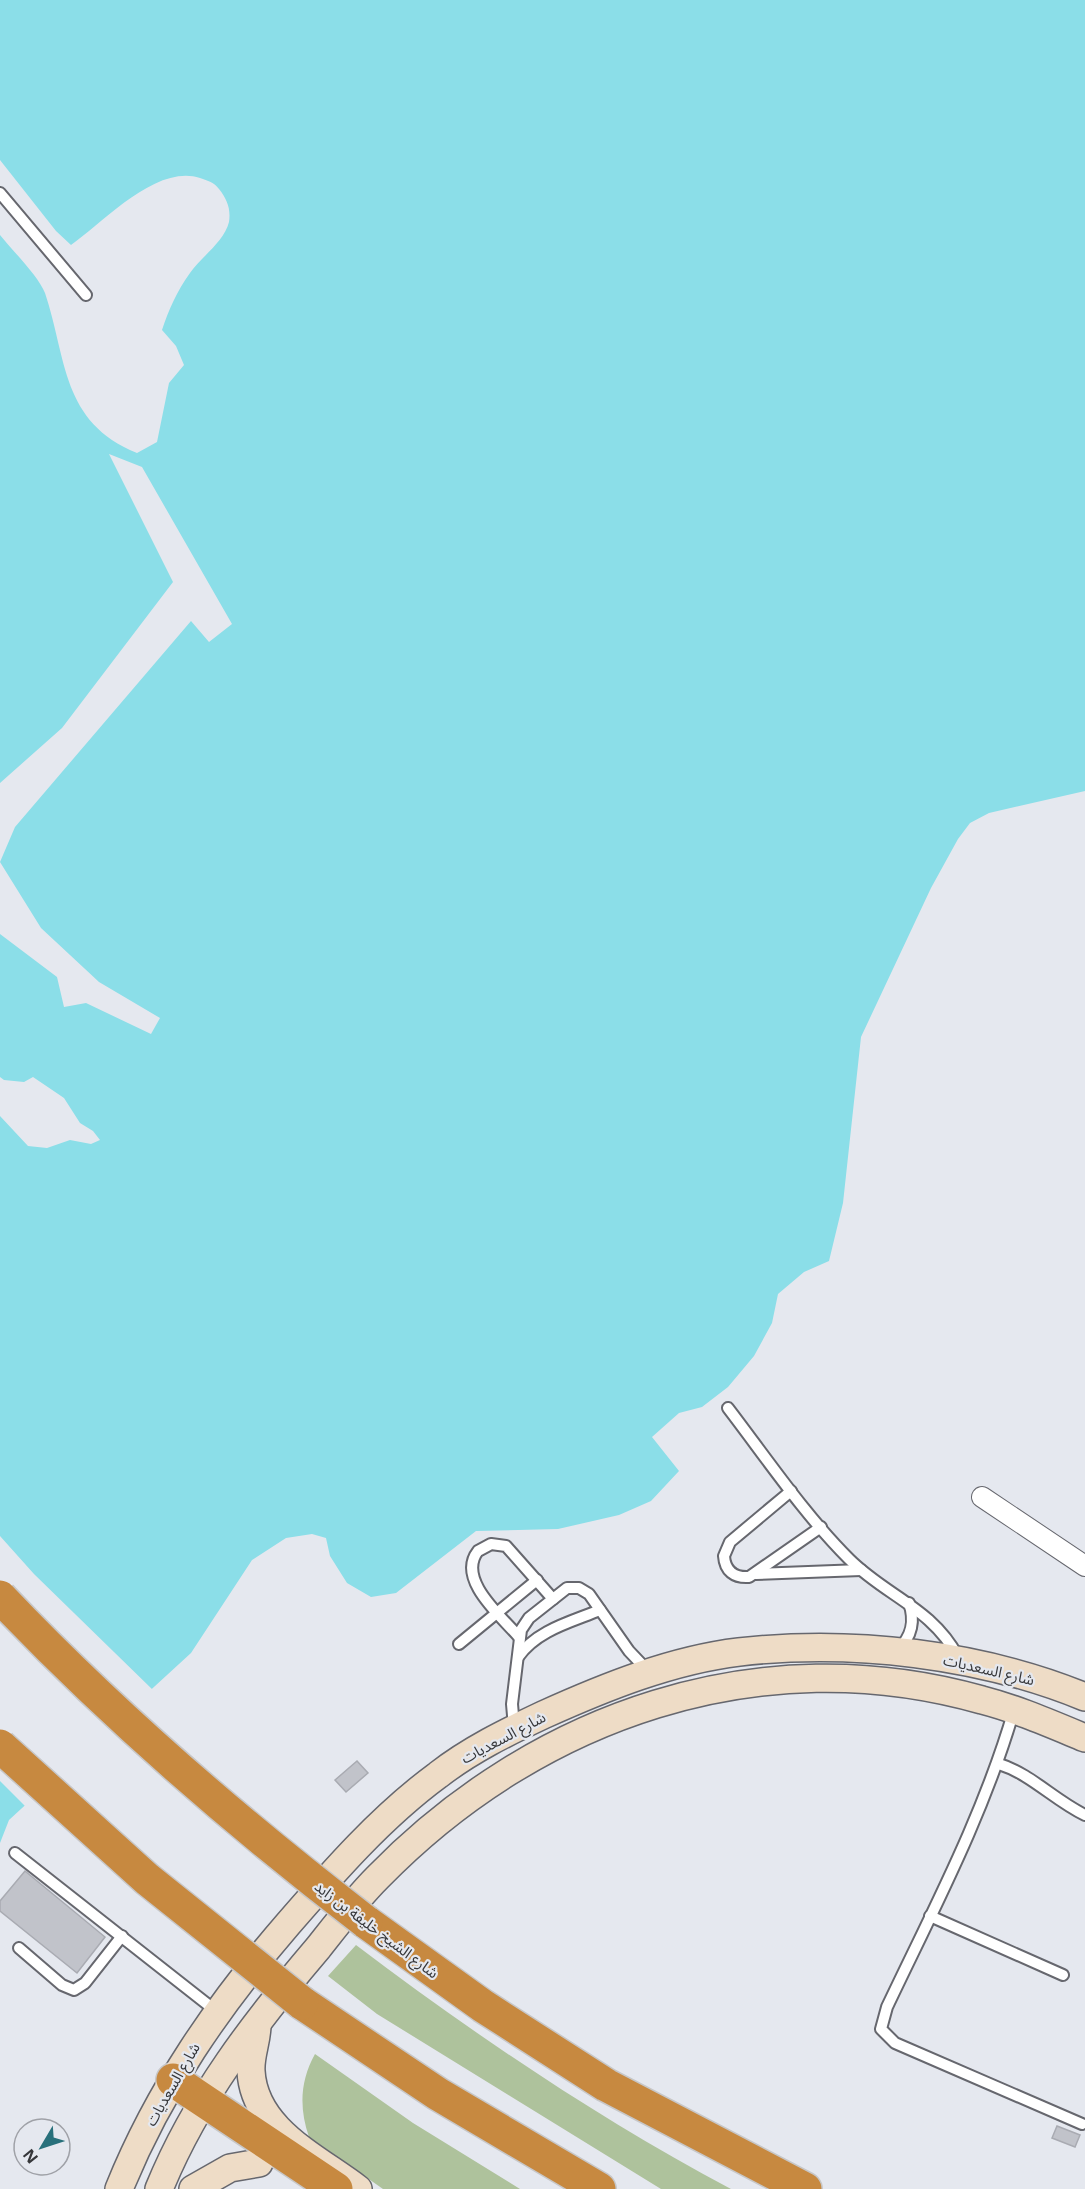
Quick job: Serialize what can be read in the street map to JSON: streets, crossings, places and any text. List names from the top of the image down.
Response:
{
  "streets": {
    "highway": ["شارع الشيخ خليفة بن زايد"],
    "street": ["شارع السعديات"]
  },
  "north": "bottom left"
}
